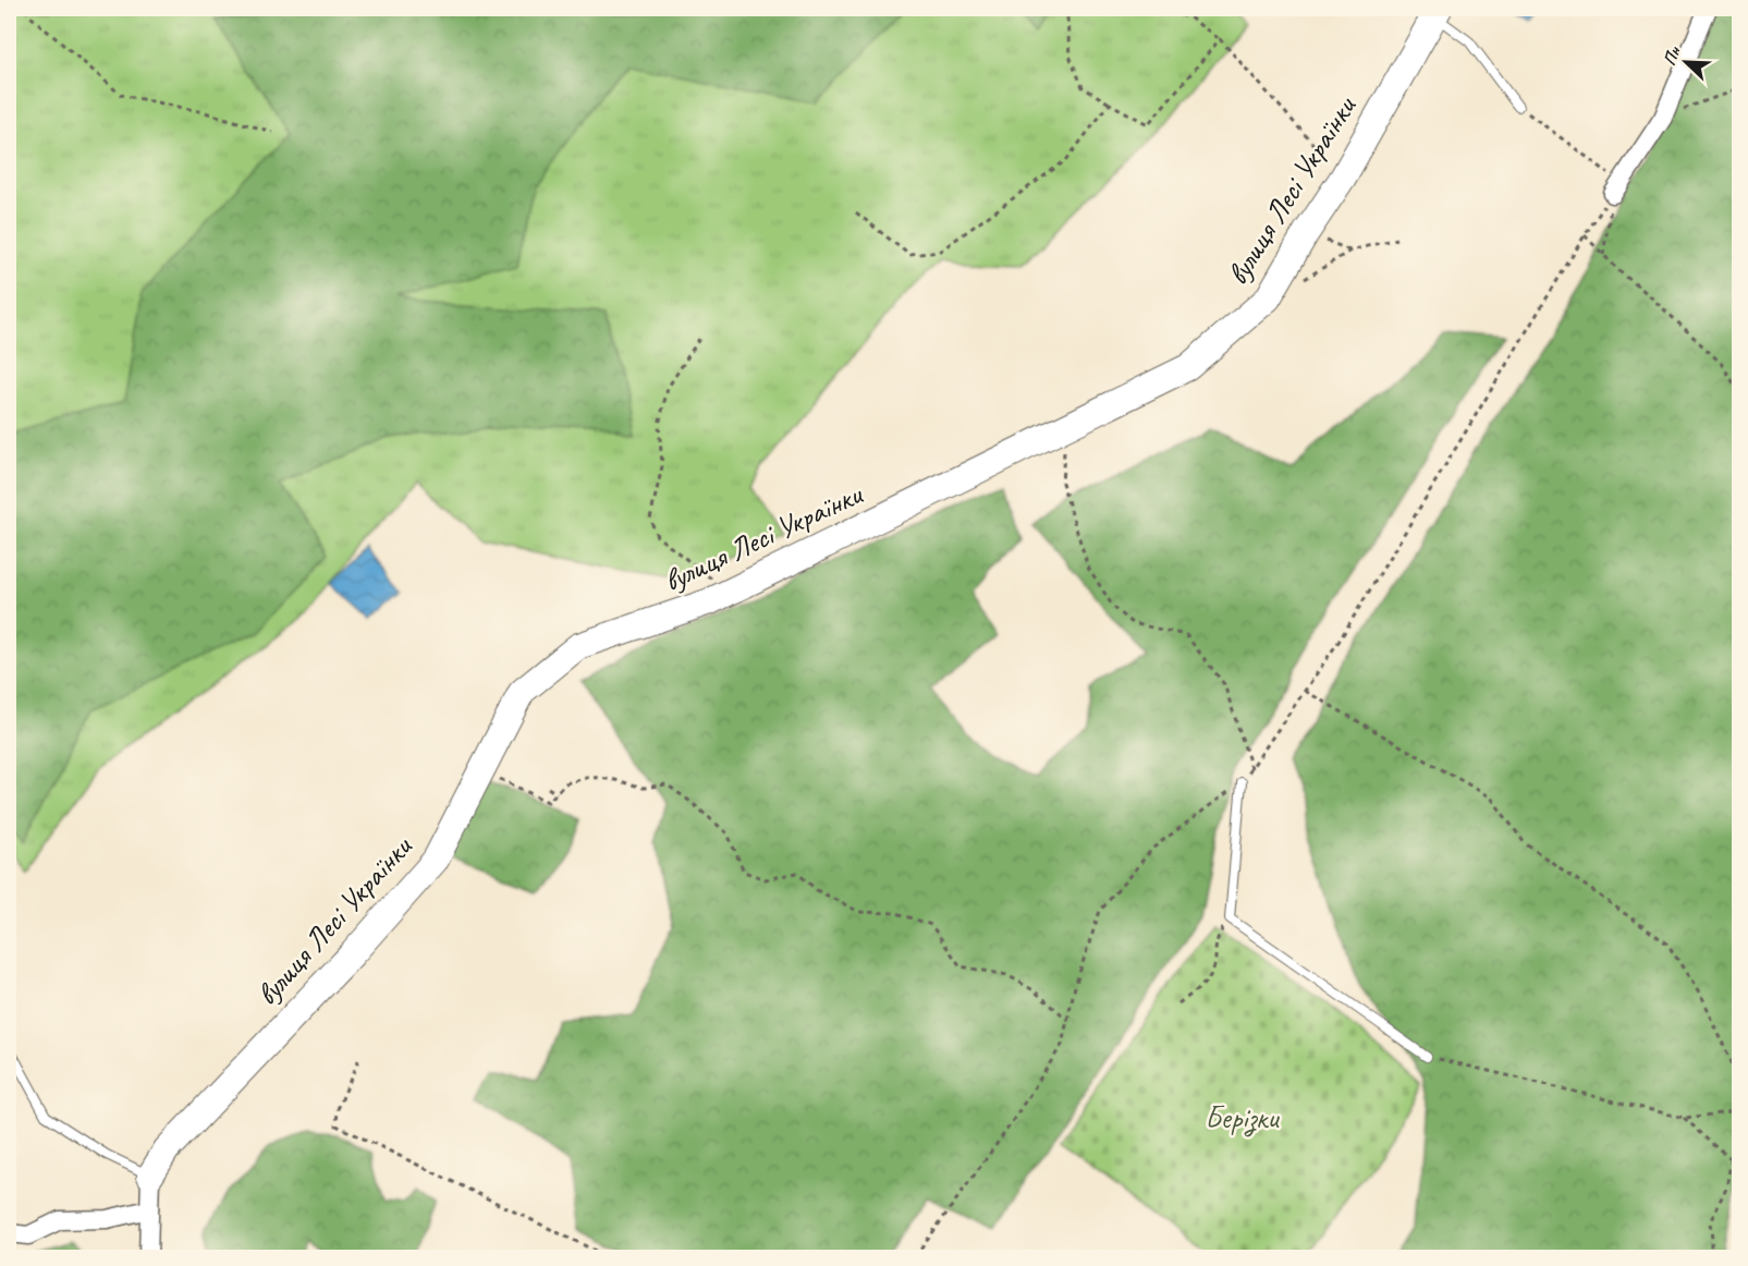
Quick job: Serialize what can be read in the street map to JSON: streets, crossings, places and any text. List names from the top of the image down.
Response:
{
  "streets": {
    "street": ["вулиця Лесі Українки"]
  },
  "parks": ["Берізки"],
  "north": "top left"
}
